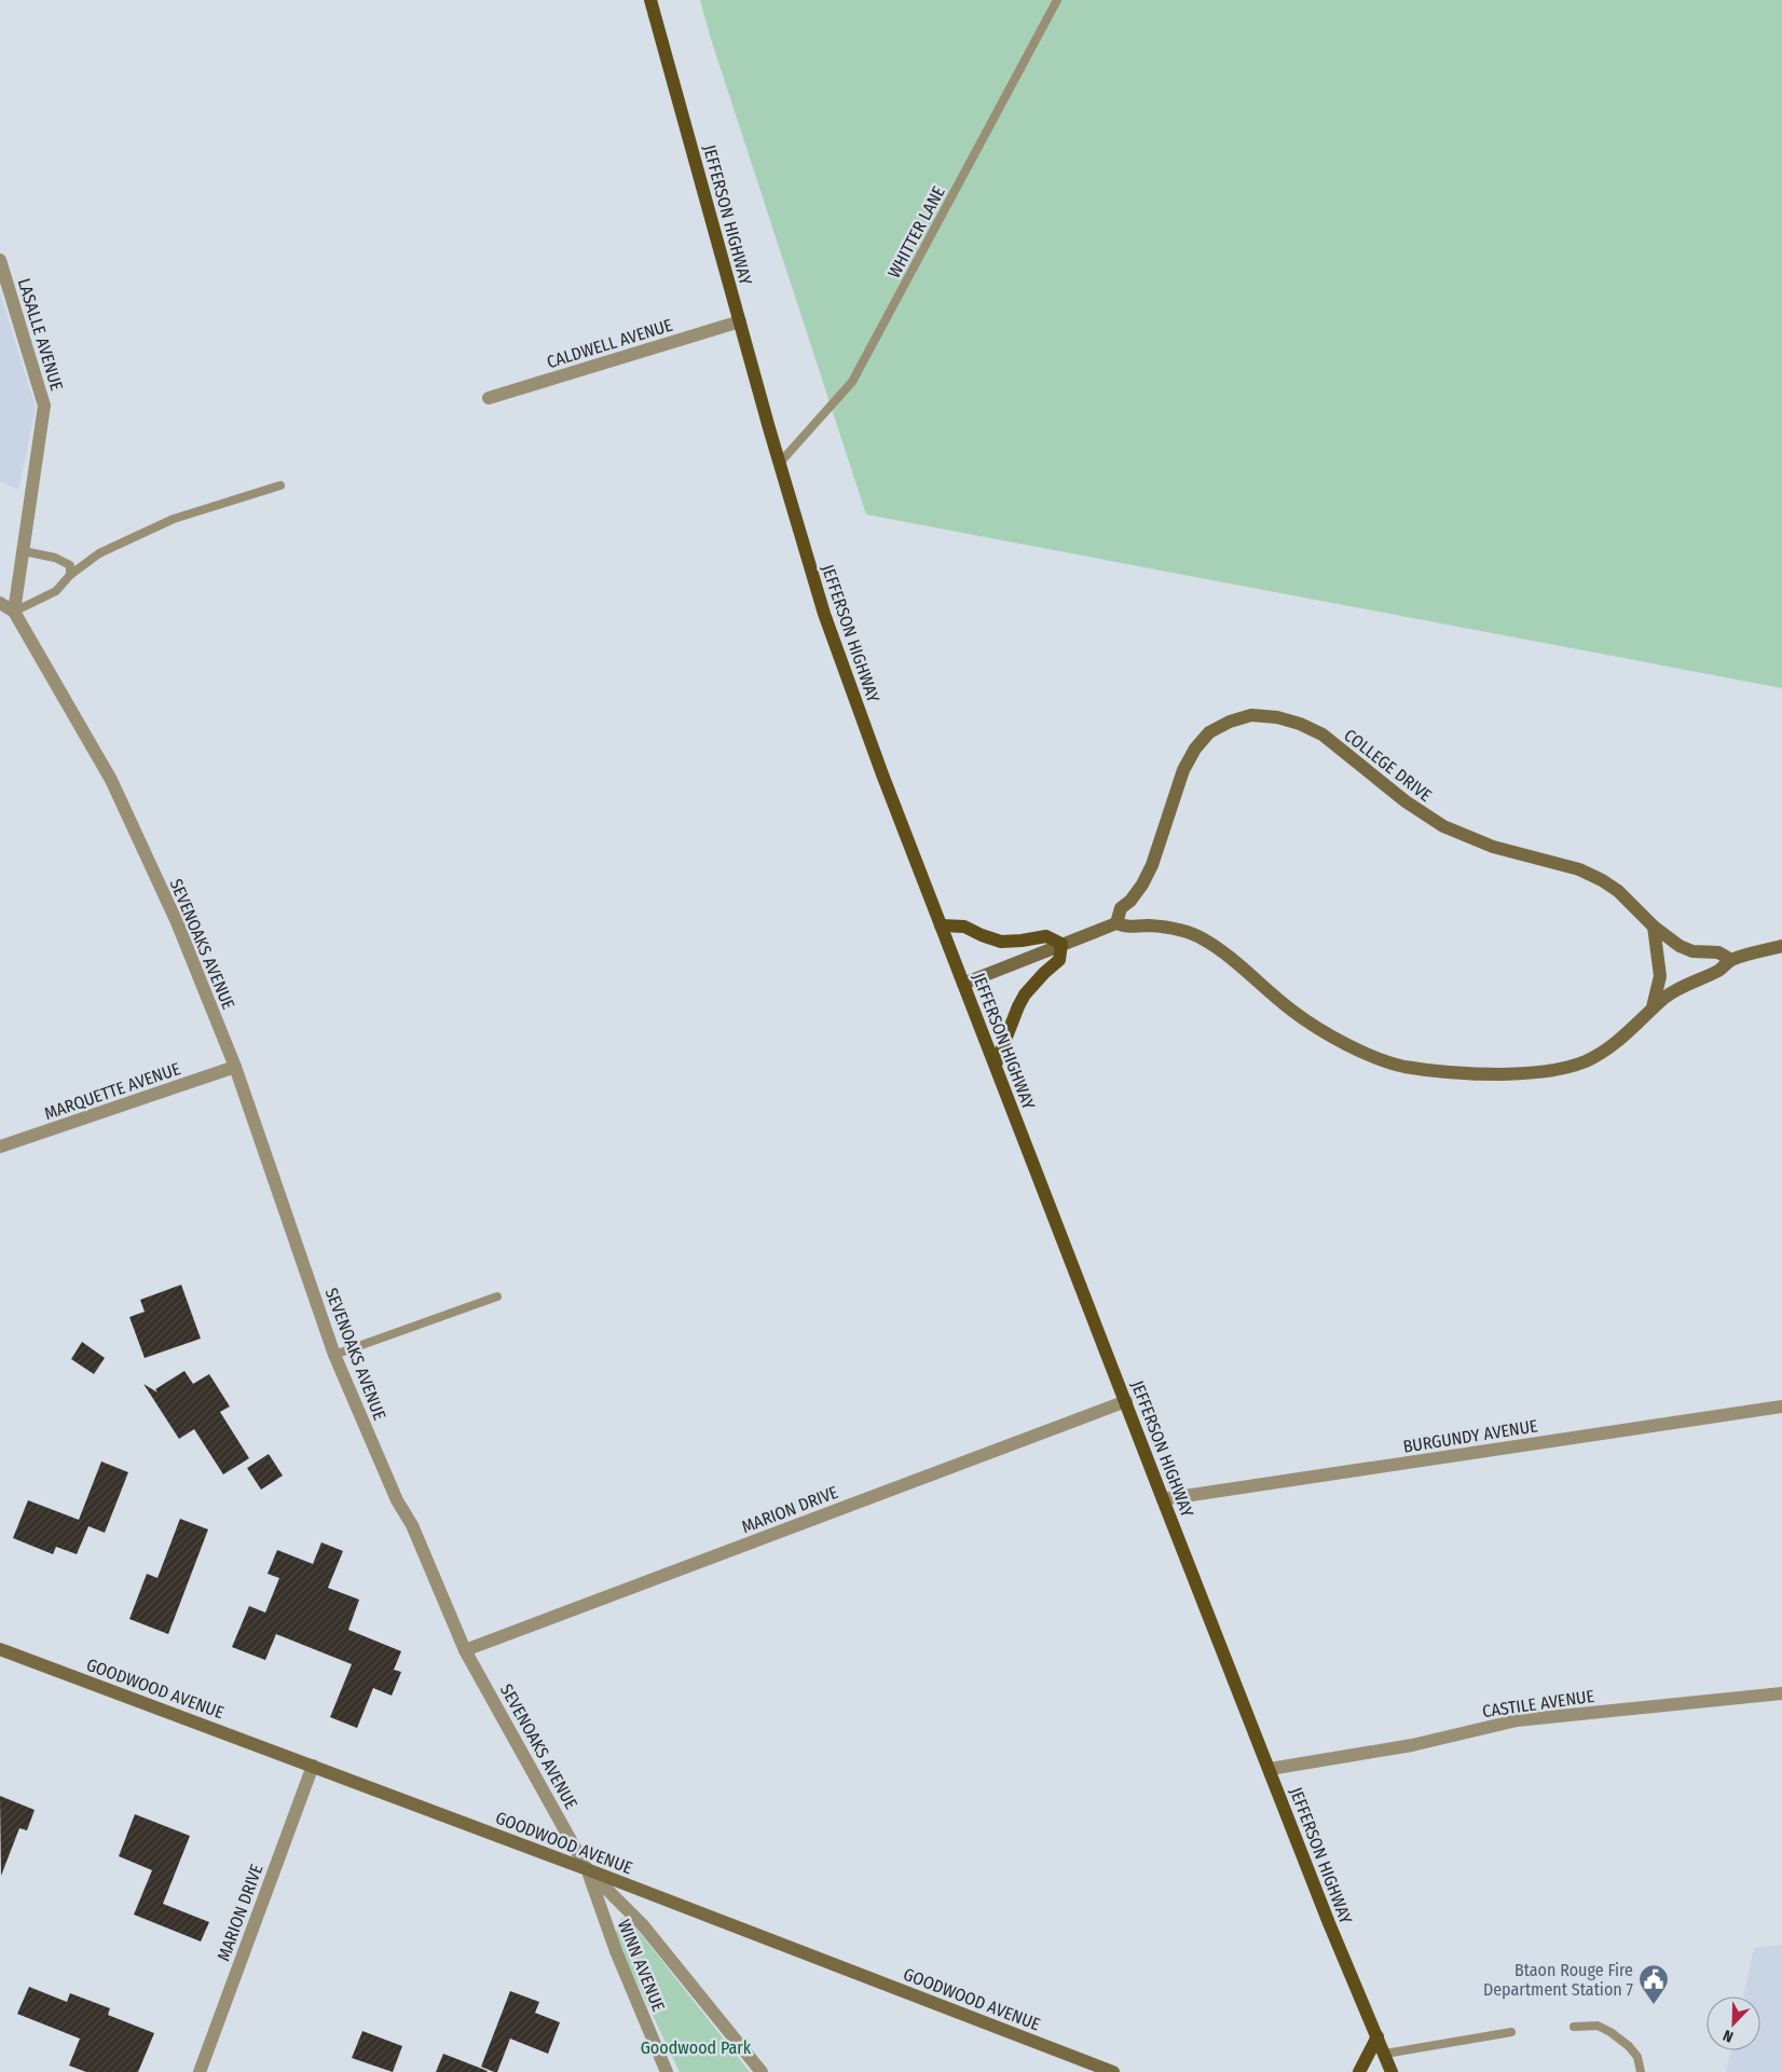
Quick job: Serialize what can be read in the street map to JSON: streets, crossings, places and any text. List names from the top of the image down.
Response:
{
  "streets": {
    "main road": ["JEFFERSON HIGHWAY"],
    "street": [
      "LASALLE AVENUE",
      "CALDWELL AVENUE",
      "COLLEGE DRIVE",
      "SEVENOAKS AVENUE",
      "MARQUETTE AVENUE",
      "BURGUNDY AVENUE",
      "MARION DRIVE",
      "GOODWOOD AVENUE",
      "CASTILE AVENUE",
      "WINN AVENUE"
    ],
    "lane": ["WHITTER LANE"]
  },
  "crossings": [
    ["JEFFERSON HIGHWAY", "WHITTER LANE"],
    ["JEFFERSON HIGHWAY", "CALDWELL AVENUE"],
    ["JEFFERSON HIGHWAY", "BURGUNDY AVENUE"],
    ["JEFFERSON HIGHWAY", "MARION DRIVE"],
    ["JEFFERSON HIGHWAY", "CASTILE AVENUE"],
    ["LASALLE AVENUE", "SEVENOAKS AVENUE"],
    ["SEVENOAKS AVENUE", "MARQUETTE AVENUE"],
    ["SEVENOAKS AVENUE", "MARION DRIVE"],
    ["SEVENOAKS AVENUE", "GOODWOOD AVENUE"],
    ["SEVENOAKS AVENUE", "WINN AVENUE"],
    ["MARION DRIVE", "GOODWOOD AVENUE"],
    ["GOODWOOD AVENUE", "WINN AVENUE"]
  ],
  "parks": ["Goodwood Park"],
  "places": {
    "public building": ["Btaon Rouge Fire Department Station 7"]
  },
  "north": "bottom left"
}
